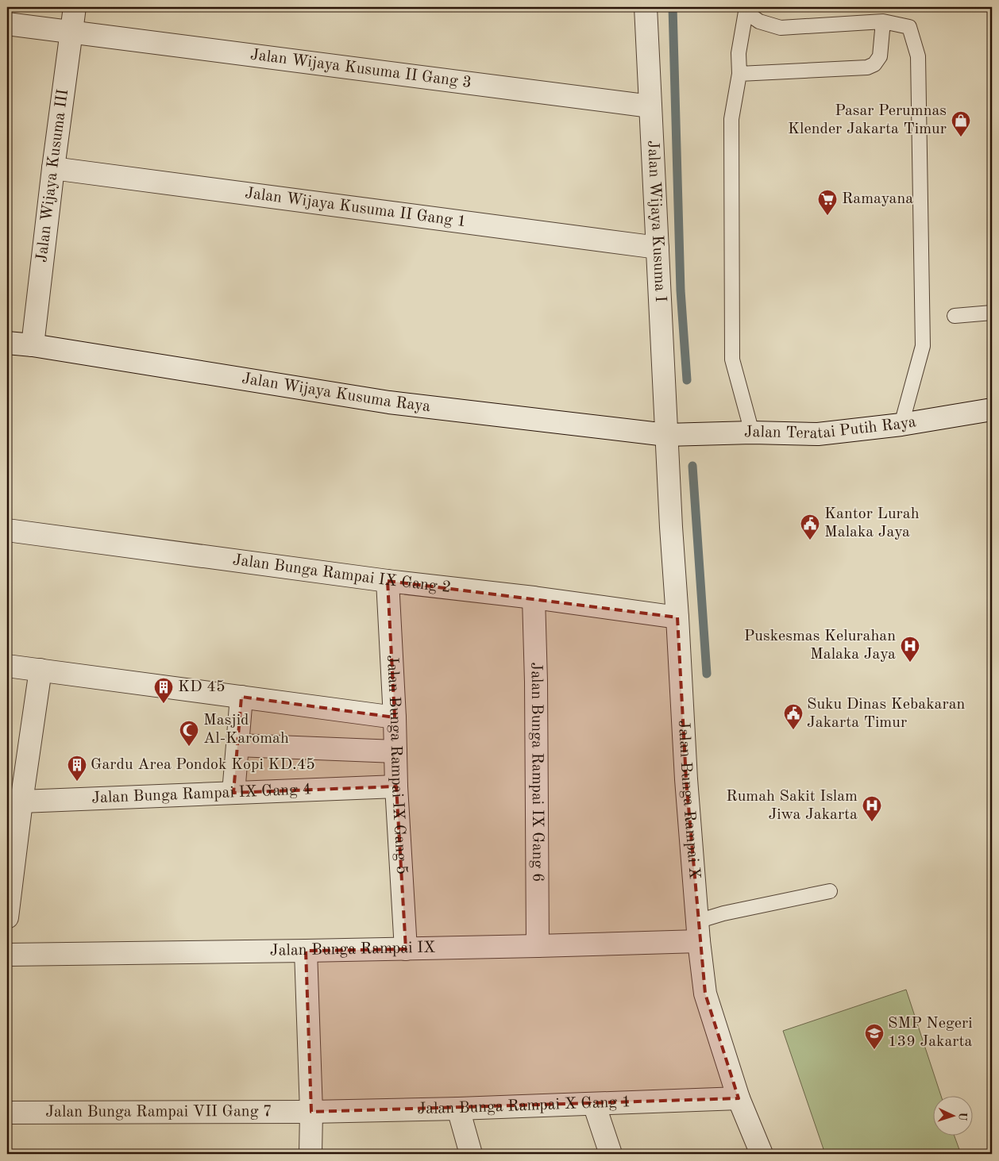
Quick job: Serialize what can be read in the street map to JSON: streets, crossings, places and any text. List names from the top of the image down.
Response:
{
  "streets": {
    "street": [
      "Jalan Wijaya Kusuma II Gang 3",
      "Jalan Wijaya Kusuma III",
      "Jalan Wijaya Kusuma II Gang 1",
      "Jalan Wijaya Kusuma I",
      "Jalan Wijaya Kusuma Raya",
      "Jalan Teratai Putih Raya",
      "Jalan Bunga Rampai IX Gang 2",
      "Jalan Bunga Rampai IX Gang 5",
      "Jalan Bunga Rampai IX Gang 6",
      "Jalan Bunga Rampai IX Gang 4",
      "Jalan Bunga Rampai X",
      "Jalan Bunga Rampai IX",
      "Jalan Bunga Rampai X Gang 1",
      "Jalan Bunga Rampai VII Gang 7"
    ]
  },
  "crossings": [
    ["Jalan Wijaya Kusuma II Gang 3", "Jalan Wijaya Kusuma III"],
    ["Jalan Wijaya Kusuma II Gang 3", "Jalan Wijaya Kusuma I"],
    ["Jalan Wijaya Kusuma III", "Jalan Wijaya Kusuma II Gang 1"],
    ["Jalan Wijaya Kusuma III", "Jalan Wijaya Kusuma Raya"],
    ["Jalan Wijaya Kusuma II Gang 1", "Jalan Wijaya Kusuma I"],
    ["Jalan Wijaya Kusuma I", "Jalan Wijaya Kusuma Raya"],
    ["Jalan Wijaya Kusuma I", "Jalan Teratai Putih Raya"],
    ["Jalan Wijaya Kusuma I", "Jalan Bunga Rampai X"],
    ["Jalan Wijaya Kusuma Raya", "Jalan Teratai Putih Raya"],
    ["Jalan Wijaya Kusuma Raya", "Jalan Bunga Rampai X"],
    ["Jalan Teratai Putih Raya", "Jalan Bunga Rampai X"],
    ["Jalan Bunga Rampai IX Gang 2", "Jalan Bunga Rampai IX Gang 5"],
    ["Jalan Bunga Rampai IX Gang 2", "Jalan Bunga Rampai IX Gang 6"],
    ["Jalan Bunga Rampai IX Gang 2", "Jalan Bunga Rampai X"],
    ["Jalan Bunga Rampai IX Gang 5", "Jalan Bunga Rampai IX Gang 4"],
    ["Jalan Bunga Rampai IX Gang 5", "Jalan Bunga Rampai IX"],
    ["Jalan Bunga Rampai IX Gang 6", "Jalan Bunga Rampai IX"],
    ["Jalan Bunga Rampai X", "Jalan Bunga Rampai IX"],
    ["Jalan Bunga Rampai X", "Jalan Bunga Rampai X Gang 1"],
    ["Jalan Bunga Rampai X Gang 1", "Jalan Bunga Rampai VII Gang 7"]
  ],
  "places": {
    "shop": ["Pasar Perumnas Klender Jakarta Timur"],
    "supermarket": ["Ramayana"],
    "public building": ["Kantor Lurah Malaka Jaya", "Suku Dinas Kebakaran Jakarta Timur"],
    "hospital": ["Puskesmas Kelurahan Malaka Jaya", "Rumah Sakit Islam Jiwa Jakarta"],
    "building": ["KD 45", "Gardu Area Pondok Kopi KD.45"],
    "mosque": ["Masjid Al-Karomah"],
    "school or university": ["SMP Negeri 139 Jakarta"]
  },
  "north": "right"
}
